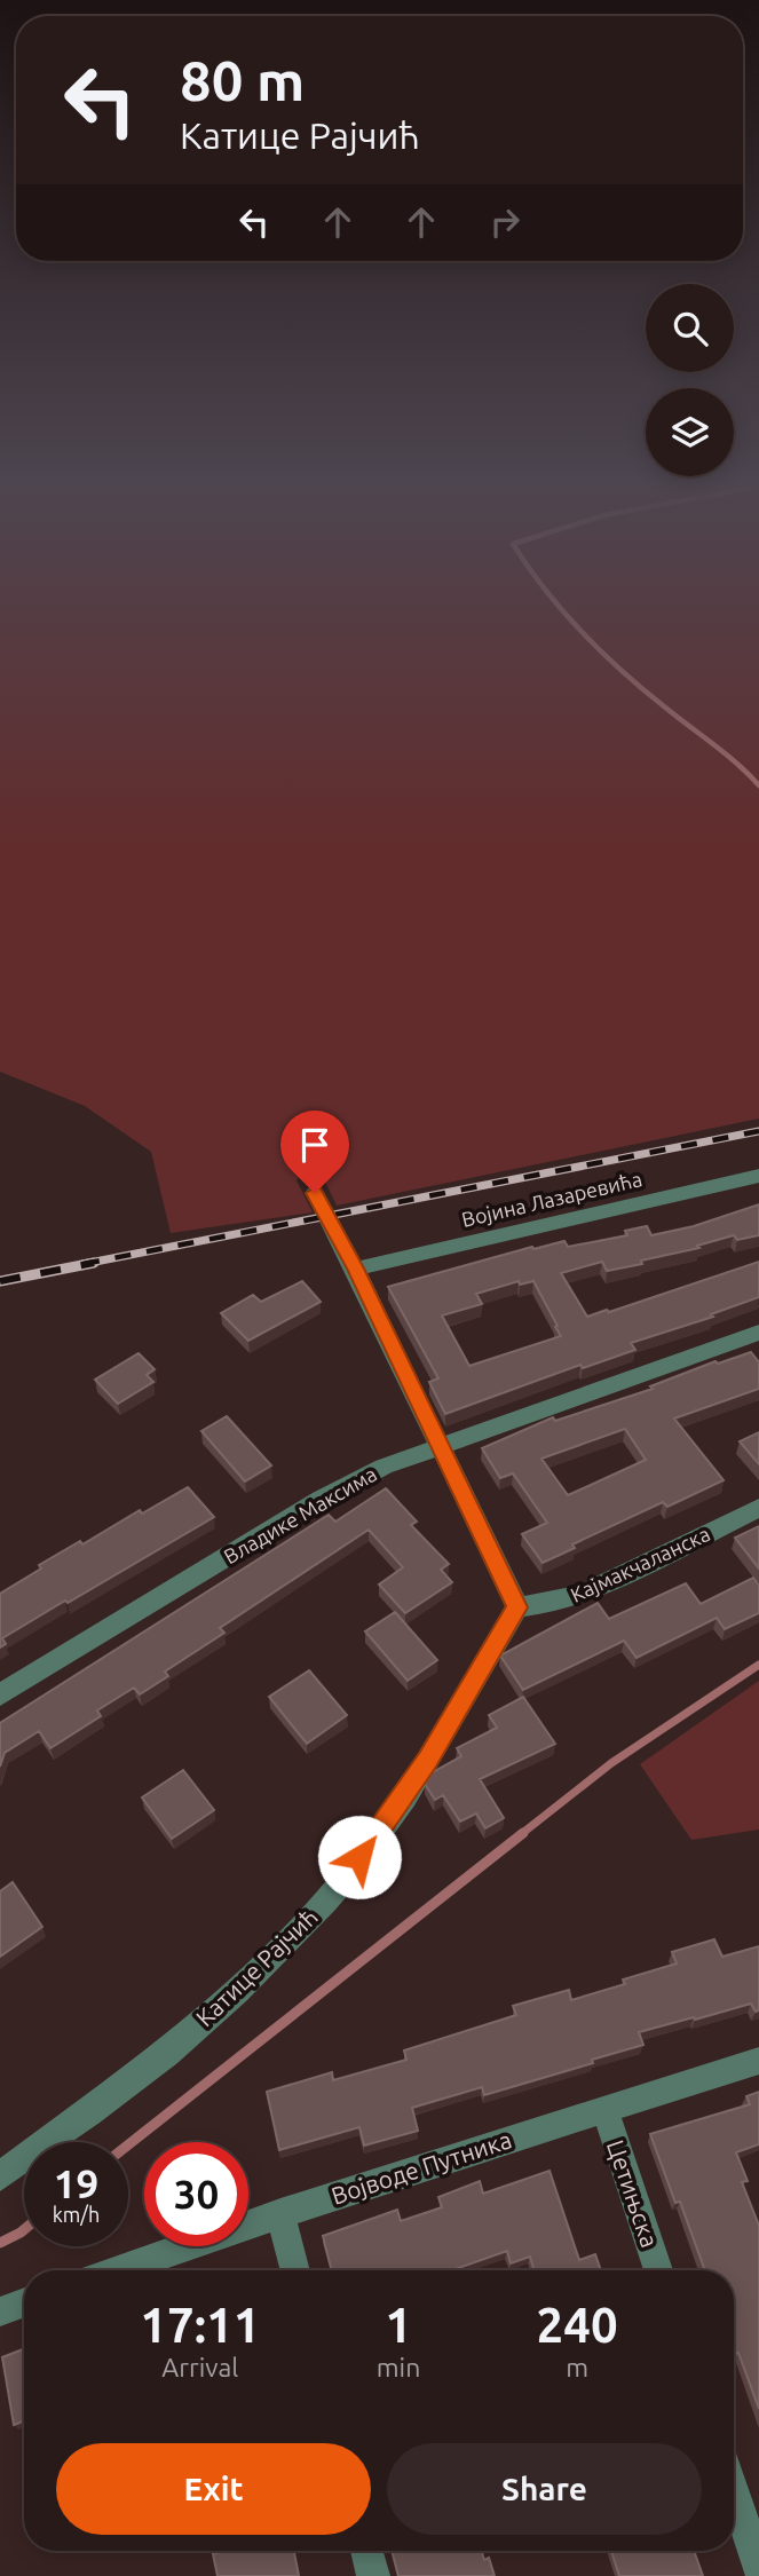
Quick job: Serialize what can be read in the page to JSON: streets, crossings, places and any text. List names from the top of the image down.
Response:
{
  "streets": {
    "street": [
      "Војина Лазаревића",
      "Владике Максима",
      "Кајмакчаланска",
      "Катице Рајчић",
      "Војводе Путника",
      "Цетињска"
    ]
  },
  "crossings": [
    ["Кајмакчаланска", "Катице Рајчић"],
    ["Војводе Путника", "Цетињска"]
  ],
  "page": {
    "turn": ["80 m", "Катице Рајчић"],
    "speed": "19 km/h",
    "limit": "30",
    "eta": [
      "17:11",
      "Arrival",
      "1",
      "min",
      "240",
      "m"
    ],
    "buttons": ["Exit", "Share"]
  }
}
